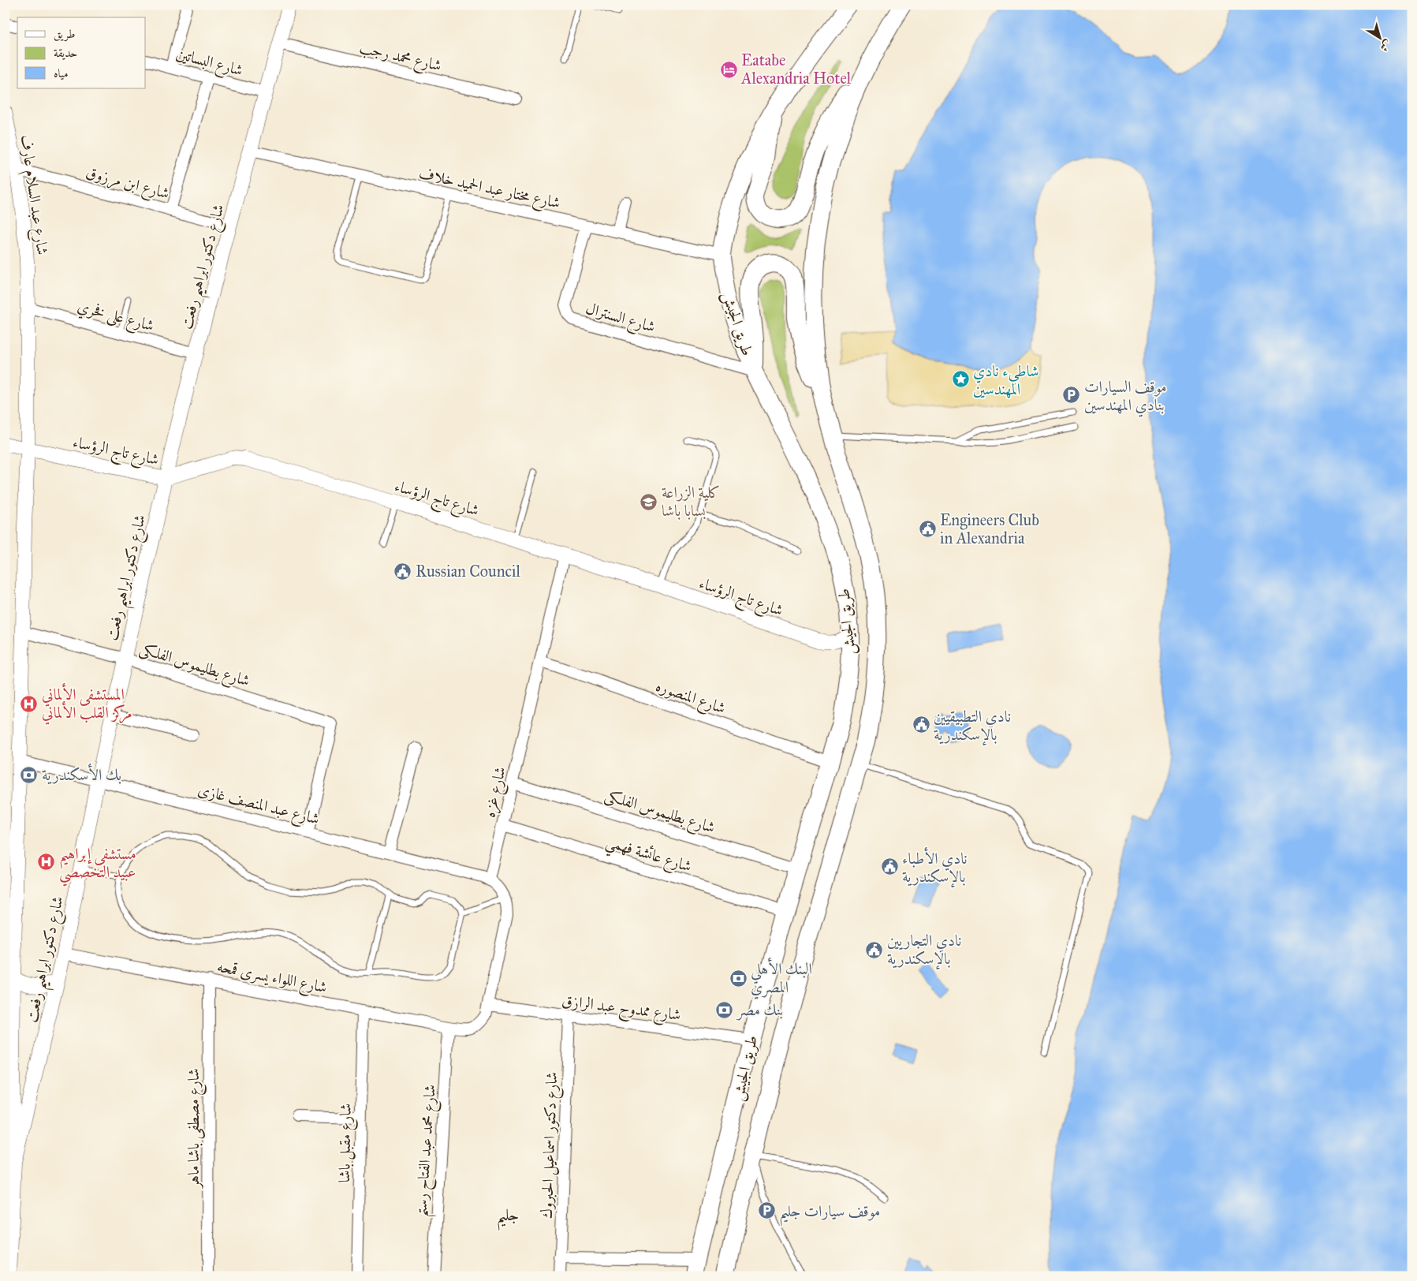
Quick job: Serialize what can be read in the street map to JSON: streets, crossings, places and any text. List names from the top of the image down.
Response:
{
  "streets": {
    "highway": ["طريق الجيش"],
    "street": [
      "شارع محمد رجب",
      "شارع البساتين",
      "شارع ابن مرزوق",
      "شارع مختار عبد الحميد خلاف",
      "شارع عبد السلام عارف",
      "شارع دكتور ابراهيم رفعت",
      "شارع على فخري",
      "شارع السنترال",
      "شارع تاج الرؤساء",
      "شارع بطليموس الفلكى",
      "شارع المنصوره",
      "شارع غزه",
      "شارع عبد المنصف غازى",
      "شارع عائشة فهمي",
      "شارع اللواء يسرى قمحه",
      "شارع ممدوح عبد الرازق",
      "شارع مصطفى باشا ماهر",
      "شارع مقبل باشا",
      "شارع دكتور اسماعيل الحبروك",
      "شارع محمد عبد الفتاح رستم"
    ]
  },
  "crossings": [
    ["شارع محمد رجب", "شارع دكتور ابراهيم رفعت"],
    ["شارع البساتين", "شارع دكتور ابراهيم رفعت"],
    ["شارع ابن مرزوق", "شارع عبد السلام عارف"],
    ["شارع ابن مرزوق", "شارع دكتور ابراهيم رفعت"],
    ["شارع مختار عبد الحميد خلاف", "شارع دكتور ابراهيم رفعت"],
    ["شارع مختار عبد الحميد خلاف", "شارع السنترال"],
    ["شارع مختار عبد الحميد خلاف", "طريق الجيش"],
    ["شارع عبد السلام عارف", "شارع دكتور ابراهيم رفعت"],
    ["شارع عبد السلام عارف", "شارع على فخري"],
    ["شارع عبد السلام عارف", "شارع تاج الرؤساء"],
    ["شارع عبد السلام عارف", "شارع بطليموس الفلكى"],
    ["شارع عبد السلام عارف", "شارع عبد المنصف غازى"],
    ["شارع دكتور ابراهيم رفعت", "شارع على فخري"],
    ["شارع دكتور ابراهيم رفعت", "شارع تاج الرؤساء"],
    ["شارع دكتور ابراهيم رفعت", "شارع بطليموس الفلكى"],
    ["شارع دكتور ابراهيم رفعت", "شارع عبد المنصف غازى"],
    ["شارع دكتور ابراهيم رفعت", "شارع اللواء يسرى قمحه"],
    ["شارع السنترال", "طريق الجيش"],
    ["طريق الجيش", "شارع تاج الرؤساء"],
    ["طريق الجيش", "شارع بطليموس الفلكى"],
    ["طريق الجيش", "شارع المنصوره"],
    ["طريق الجيش", "شارع عائشة فهمي"],
    ["طريق الجيش", "شارع ممدوح عبد الرازق"],
    ["شارع تاج الرؤساء", "شارع غزه"],
    ["شارع بطليموس الفلكى", "شارع غزه"],
    ["شارع بطليموس الفلكى", "شارع عبد المنصف غازى"],
    ["شارع المنصوره", "شارع غزه"],
    ["شارع غزه", "شارع عبد المنصف غازى"],
    ["شارع غزه", "شارع عائشة فهمي"],
    ["شارع اللواء يسرى قمحه", "شارع ممدوح عبد الرازق"],
    ["شارع اللواء يسرى قمحه", "شارع مصطفى باشا ماهر"],
    ["شارع اللواء يسرى قمحه", "شارع مقبل باشا"],
    ["شارع اللواء يسرى قمحه", "شارع محمد عبد الفتاح رستم"],
    ["شارع ممدوح عبد الرازق", "شارع دكتور اسماعيل الحبروك"]
  ],
  "districts": ["جليم"],
  "places": {
    "hotel": ["Eatabe Alexandria Hotel"],
    "place": ["شاطيء نادي المهندسين"],
    "parking": ["موقف السيارات بنادي المهندسين", "موقف سيارات جليم"],
    "school or university": ["كلية الزراعة بسابا باشا"],
    "public building": [
      "Engineers Club in Alexandria",
      "Russian Council",
      "نادي التطبيقيين بالإسكندرية",
      "نادي الأطباء بالإسكندرية",
      "نادي التجاريين بالإسكندرية"
    ],
    "hospital": ["المستشفى الألماني مركز القلب الألماني", "مستشفى إبراهيم عبيد التخصصي"],
    "bank": ["بك الأسكندرية", "البنك الأهلي المصري", "بنك مصر"]
  },
  "legend": ["طريق", "حديقة", "مياه"],
  "north": "bottom right"
}
